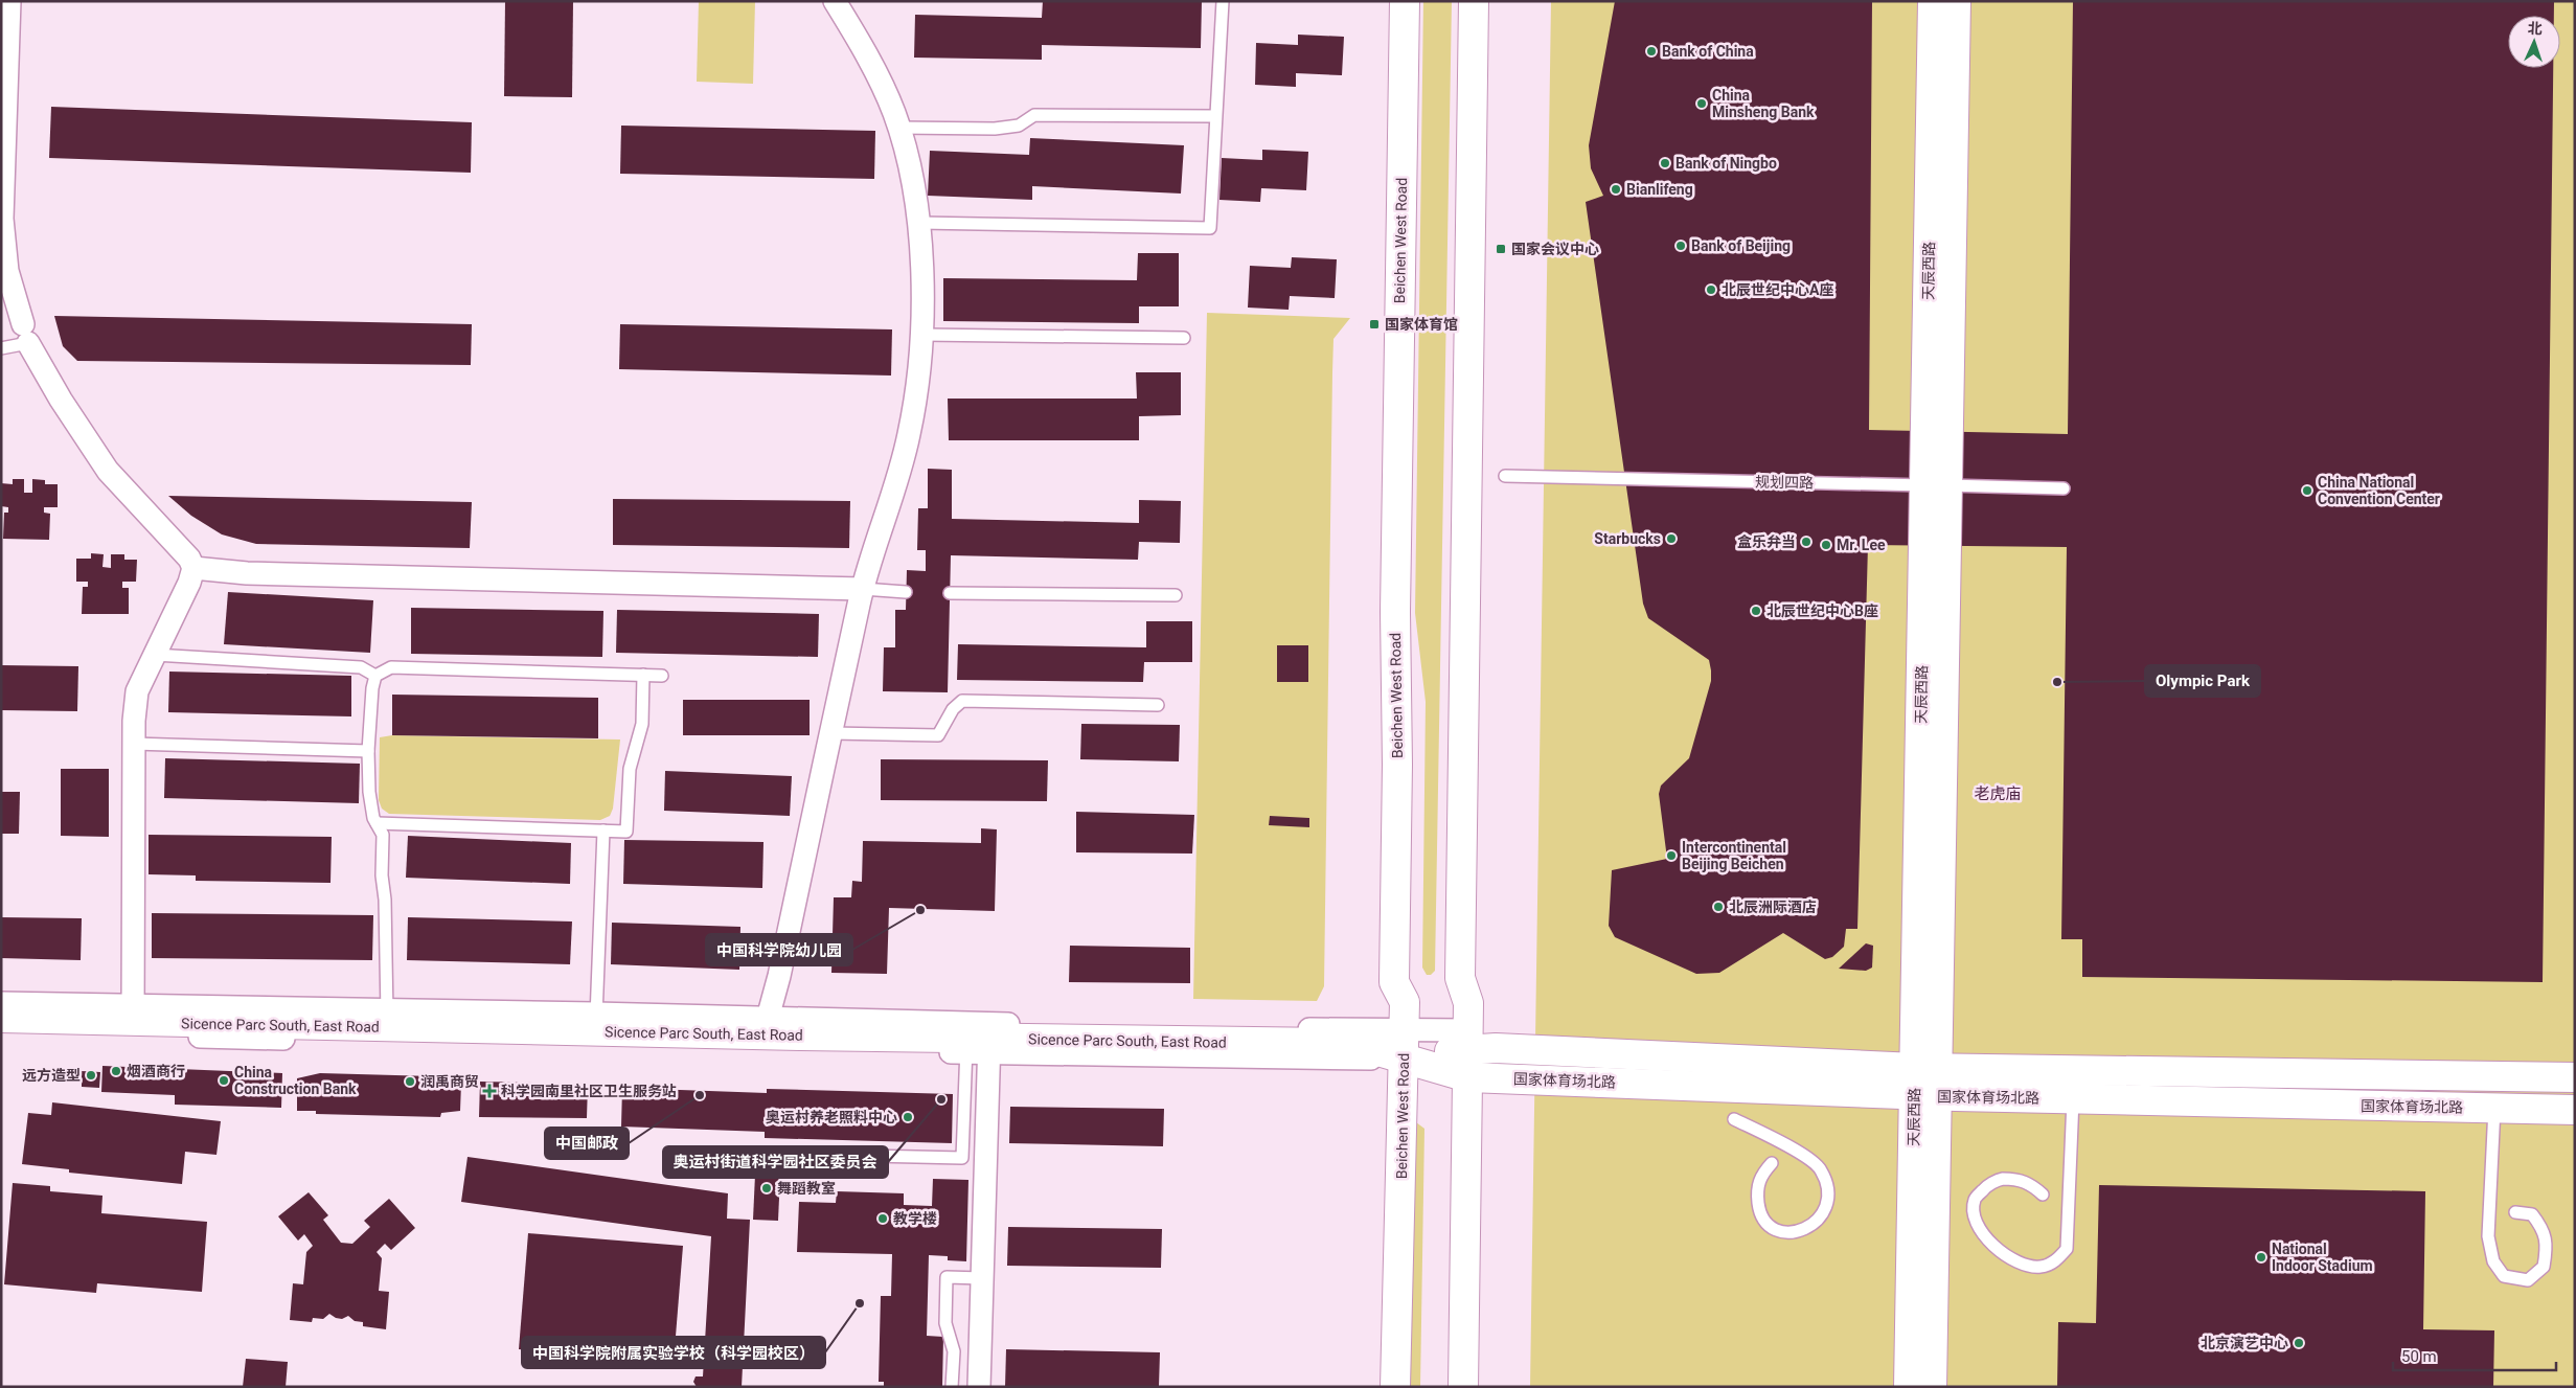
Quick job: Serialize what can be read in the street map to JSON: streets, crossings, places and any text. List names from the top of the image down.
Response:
{
  "streets": {
    "street": [
      "Beichen West Road",
      "天辰西路",
      "Sicence Parc South, East Road",
      "国家体育场北路"
    ],
    "lane": ["规划四路"]
  },
  "crossings": [
    ["Beichen West Road", "Sicence Parc South, East Road"],
    ["Beichen West Road", "国家体育场北路"],
    ["天辰西路", "规划四路"],
    ["天辰西路", "国家体育场北路"],
    ["Sicence Parc South, East Road", "国家体育场北路"]
  ],
  "districts": ["老虎庙"],
  "places": {
    "other": [
      "Bank of China",
      "China Minsheng Bank",
      "Bank of Ningbo",
      "Bianlifeng",
      "Bank of Beijing",
      "北辰世纪中心A座",
      "China National Convention Center",
      "Starbucks",
      "盒乐弁当",
      "Mr. Lee",
      "北辰世纪中心B座",
      "Olympic Park",
      "Intercontinental Beijing Beichen",
      "北辰洲际酒店",
      "中国科学院幼儿园",
      "烟酒商行",
      "远方造型",
      "China Construction Bank",
      "润禹商贸",
      "中国邮政",
      "奥运村街道科学园社区委员会",
      "奥运村养老照料中心",
      "舞蹈教室",
      "教学楼",
      "National Indoor Stadium",
      "中国科学院附属实验学校（科学园校区）",
      "北京演艺中心"
    ],
    "transit": ["国家会议中心", "国家体育馆"],
    "health": ["科学园南里社区卫生服务站"]
  },
  "scale_bar": "50 m",
  "north": "top"
}
